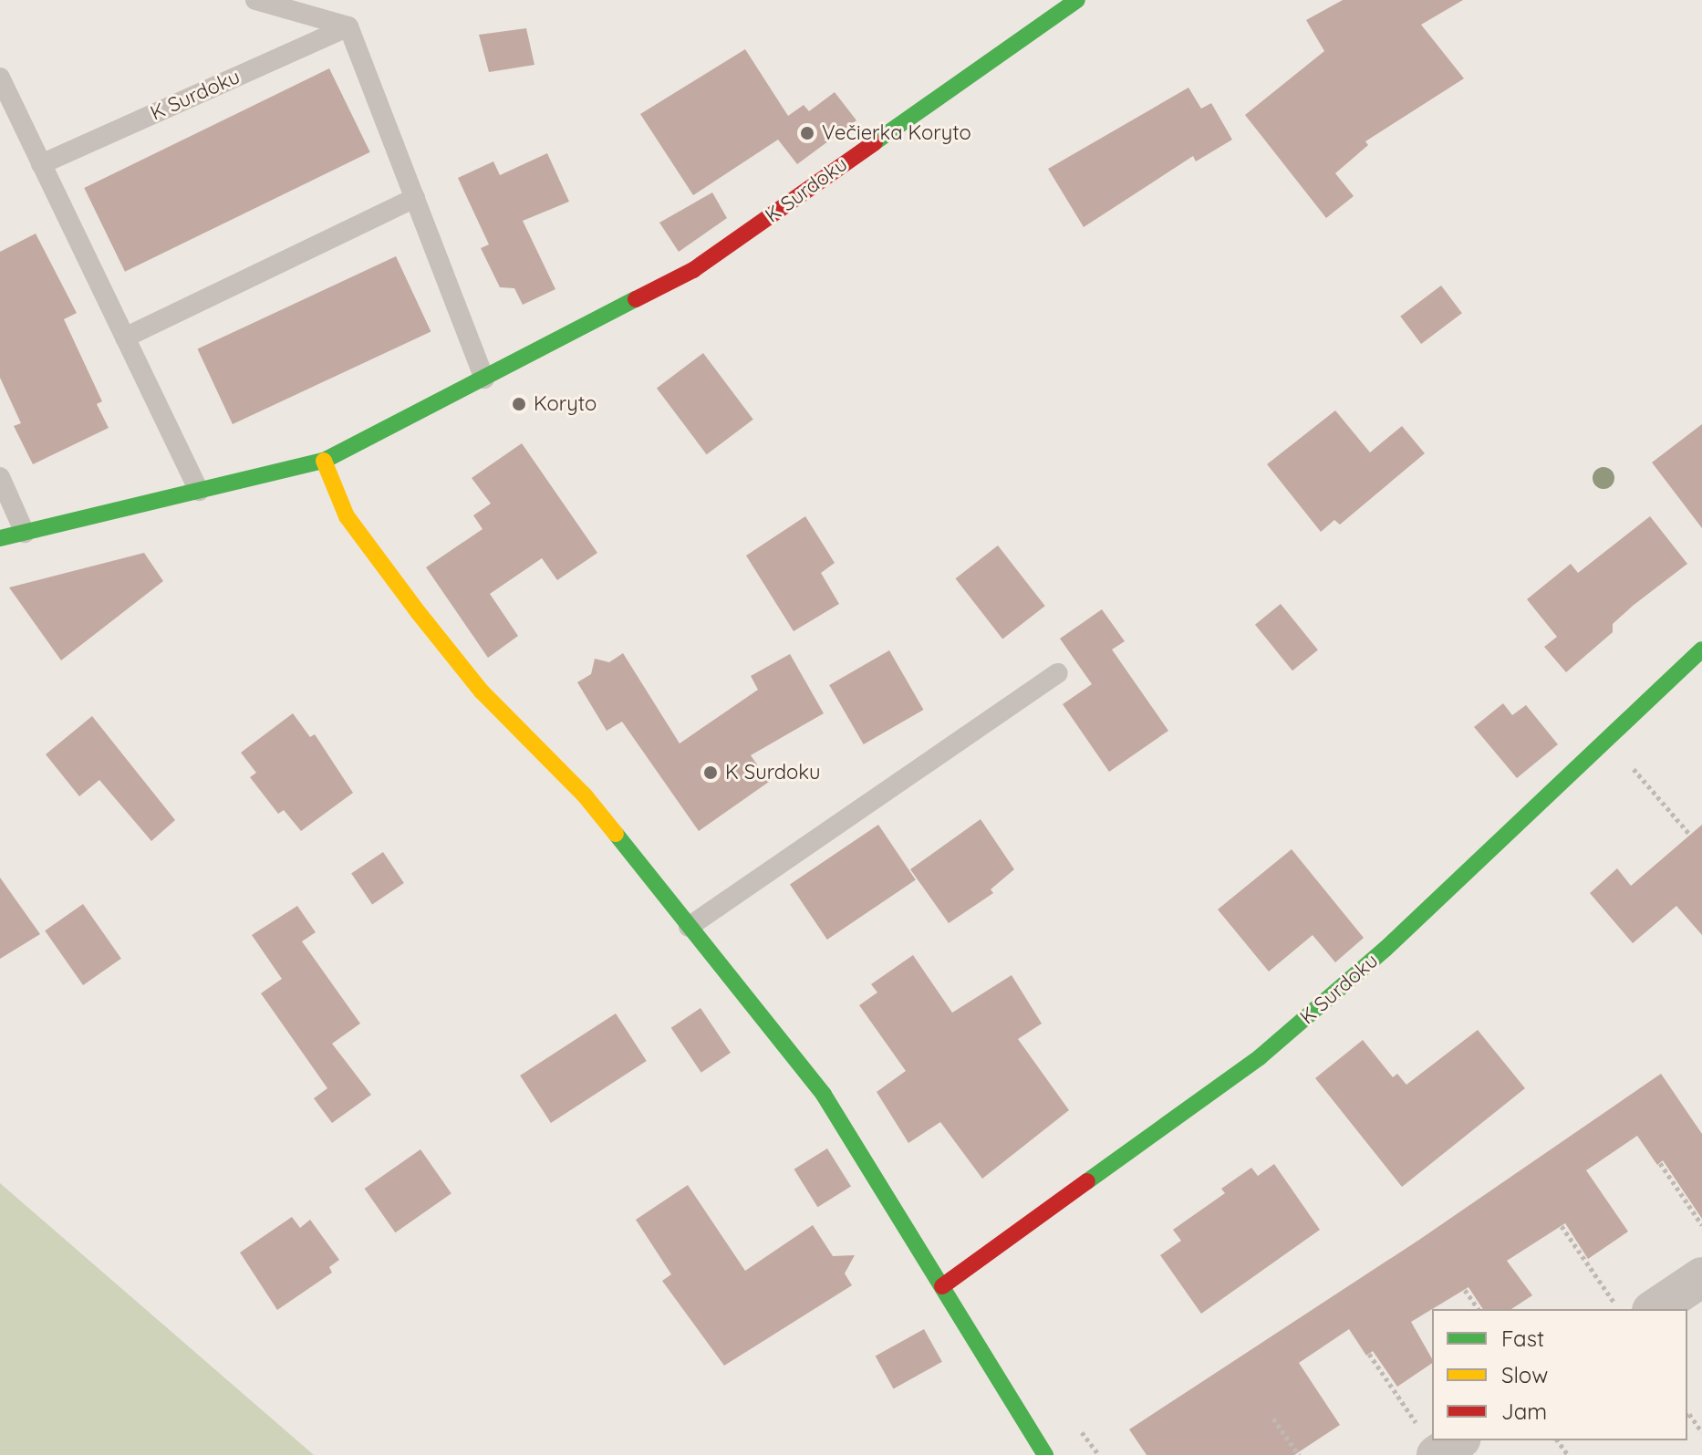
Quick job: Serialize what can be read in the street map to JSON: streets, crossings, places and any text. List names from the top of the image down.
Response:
{
  "streets": {
    "street": ["K Surdoku"]
  },
  "places": ["Večierka Koryto", "Koryto", "K Surdoku"],
  "legend": ["Fast", "Slow", "Jam"]
}
